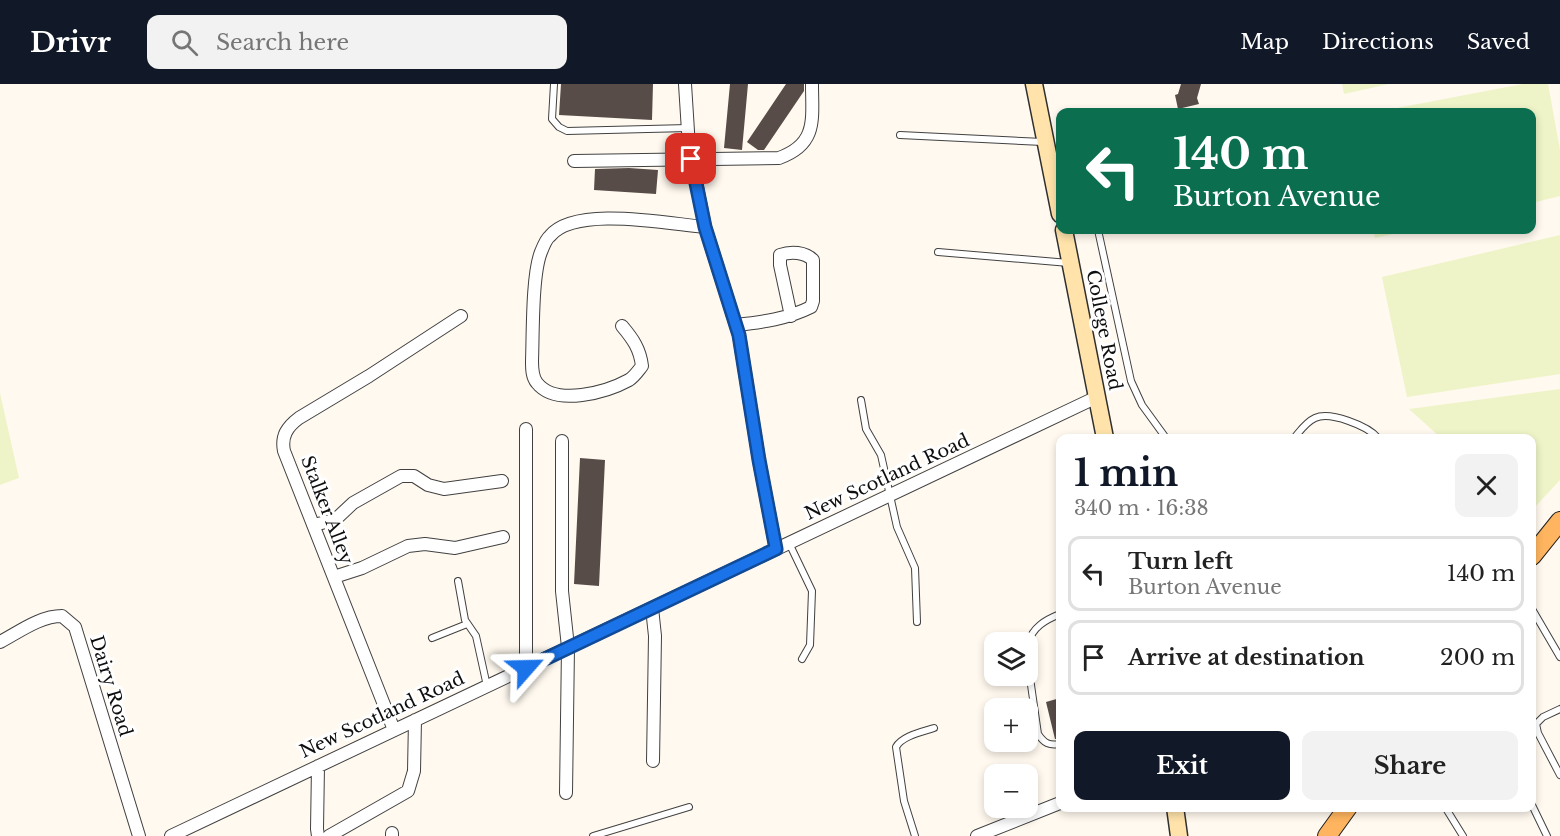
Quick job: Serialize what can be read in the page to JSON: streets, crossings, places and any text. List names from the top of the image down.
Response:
{
  "streets": {
    "street": [
      "College Road",
      "New Scotland Road",
      "Stalker Alley",
      "Dairy Road"
    ]
  },
  "crossings": [
    ["College Road", "New Scotland Road"],
    ["New Scotland Road", "Stalker Alley"]
  ],
  "page": {
    "header": "Drivr",
    "search": "Search here",
    "nav": ["Map", "Directions", "Saved"],
    "turn": ["140 m", "Burton Avenue"],
    "heading": ["1 min", "340 m · 16:38"],
    "list": [
      {
        "name": "Turn left",
        "note": "Burton Avenue",
        "value": "140 m"
      },
      {
        "name": "Arrive at destination",
        "value": "200 m"
      }
    ],
    "map_buttons": ["+", "−"],
    "buttons": ["Exit", "Share"]
  }
}
